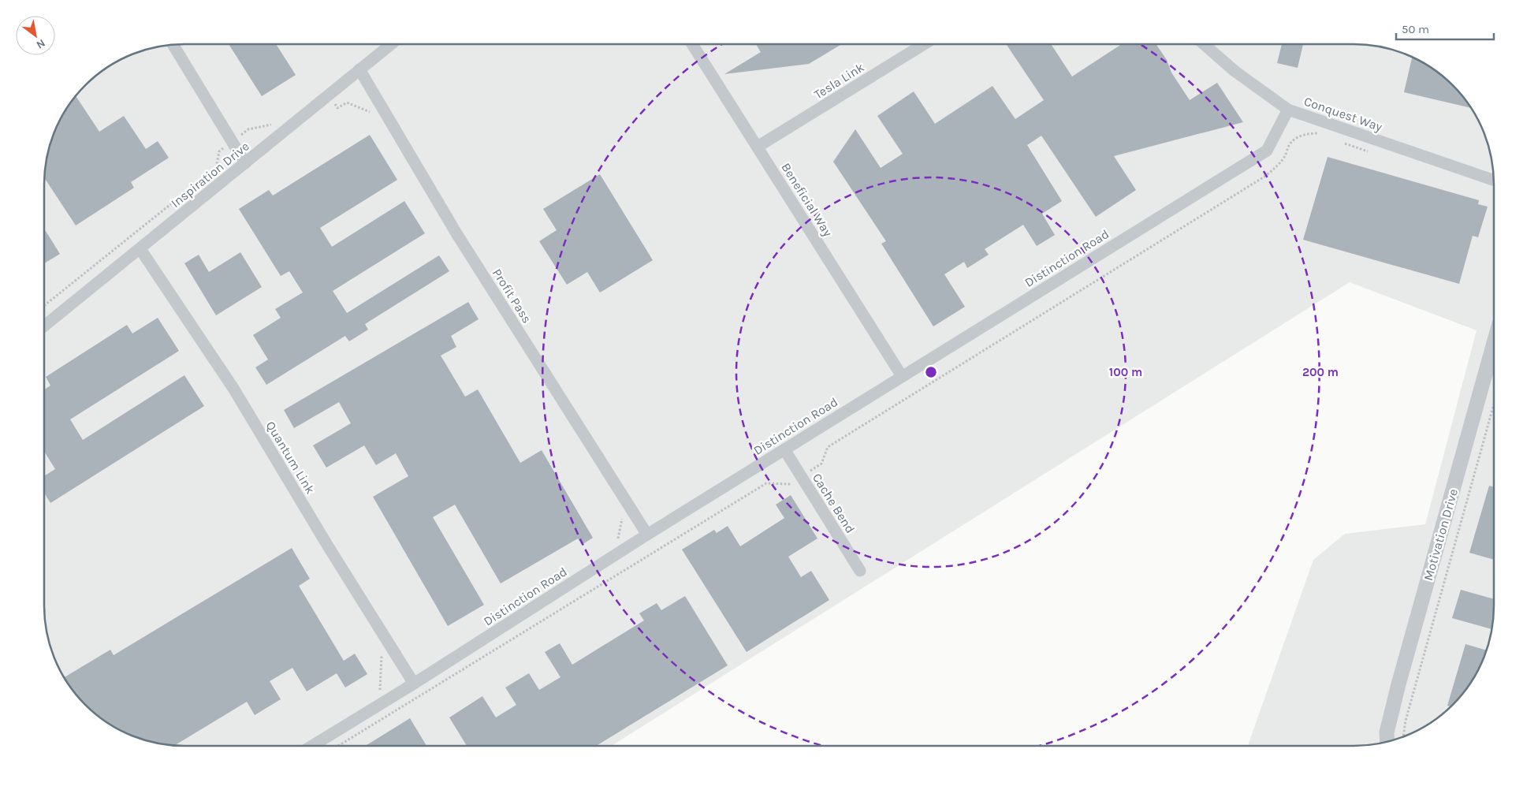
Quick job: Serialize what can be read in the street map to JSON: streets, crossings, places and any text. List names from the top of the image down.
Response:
{
  "streets": {
    "street": [
      "Tesla Link",
      "Conquest Way",
      "Inspiration Drive",
      "Beneficial Way",
      "Distinction Road",
      "Profit Pass",
      "Quantum Link",
      "Cache Bend",
      "Motivation Drive"
    ]
  },
  "crossings": [
    ["Tesla Link", "Beneficial Way"],
    ["Conquest Way", "Distinction Road"],
    ["Inspiration Drive", "Profit Pass"],
    ["Inspiration Drive", "Quantum Link"],
    ["Beneficial Way", "Distinction Road"],
    ["Distinction Road", "Profit Pass"],
    ["Distinction Road", "Quantum Link"],
    ["Distinction Road", "Cache Bend"]
  ],
  "scale_bar": "50 m",
  "north": "bottom right",
  "rings": ["100 m", "200 m"]
}
